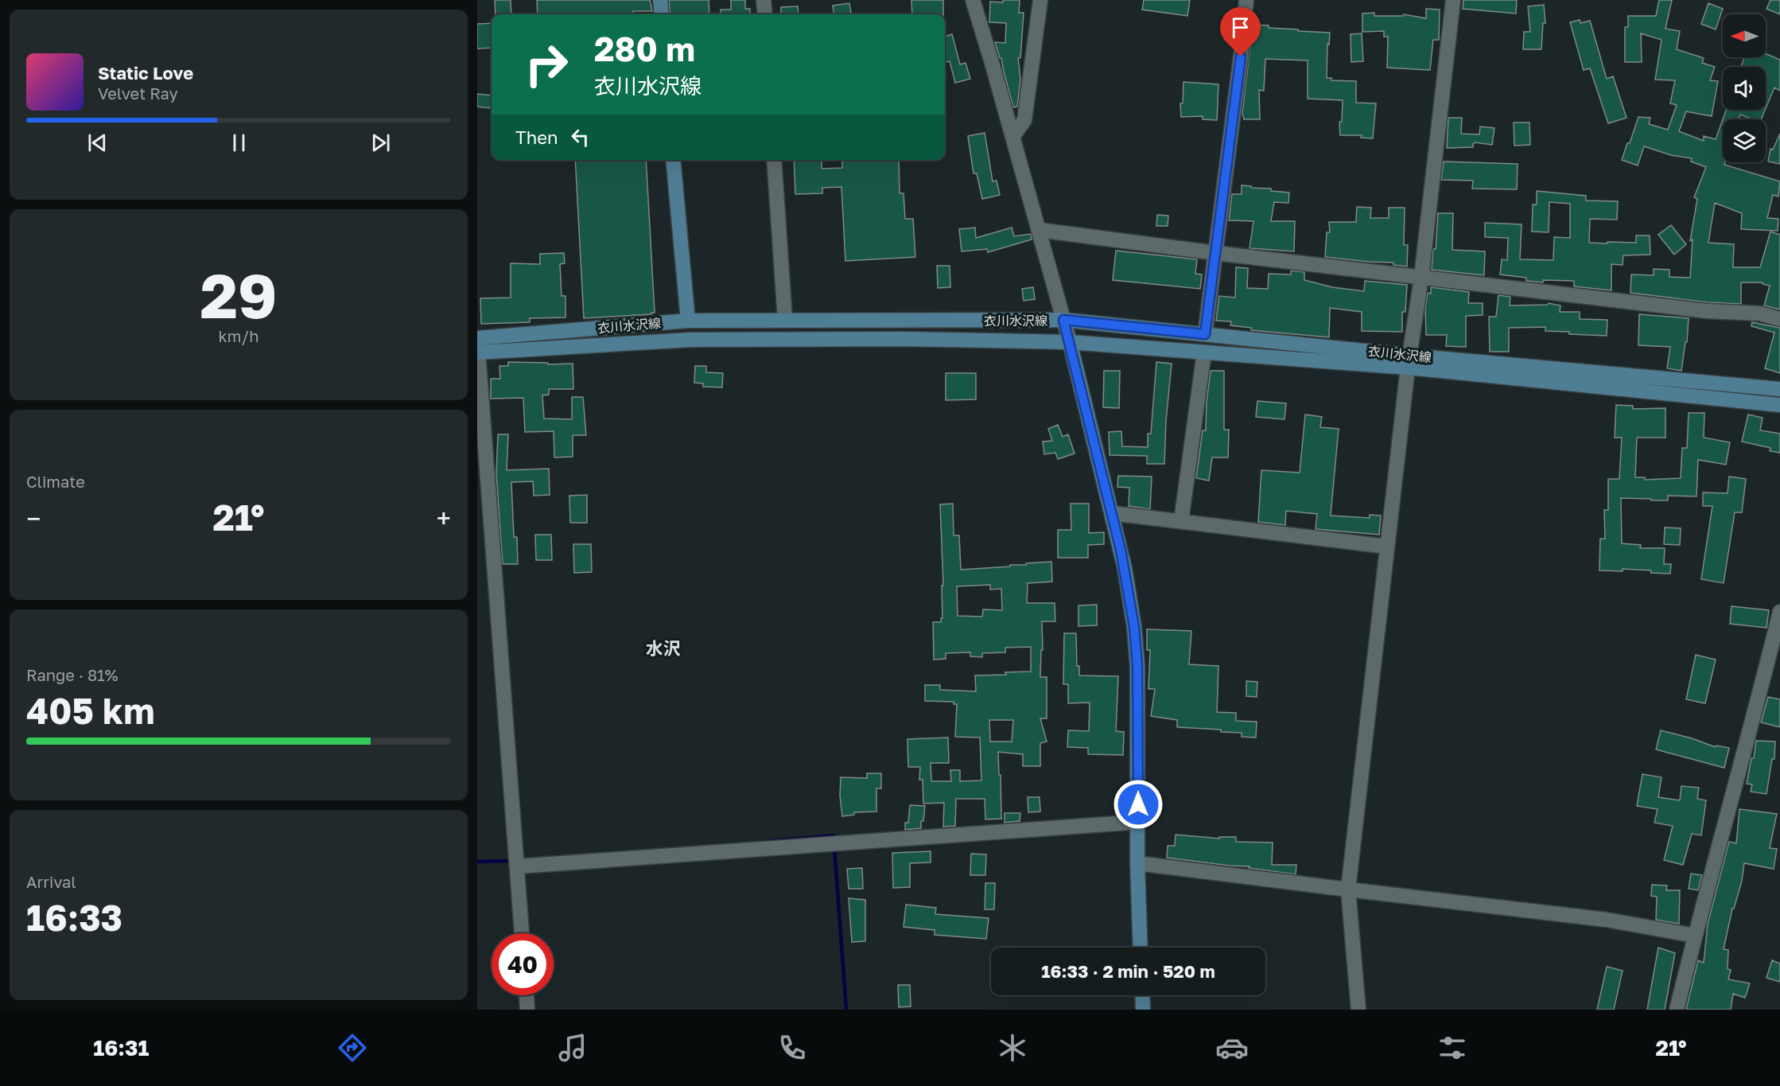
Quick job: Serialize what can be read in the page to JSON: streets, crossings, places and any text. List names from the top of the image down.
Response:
{
  "streets": {
    "main road": ["衣川水沢線"]
  },
  "districts": ["水沢"],
  "north": "left",
  "page": {
    "turn": ["280 m", "衣川水沢線"],
    "song": ["Static Love", "Velvet Ray"],
    "then": "Then",
    "tile": [
      ["29", "km/h"],
      "Climate",
      ["Range · 81%", "405 km"],
      ["Arrival", "16:33"]
    ],
    "heat": ["−", "21°", "+"],
    "limit": "40",
    "trip": "16:33 · 2 min · 520 m",
    "tabs": ["16:31", "21°"]
  }
}
